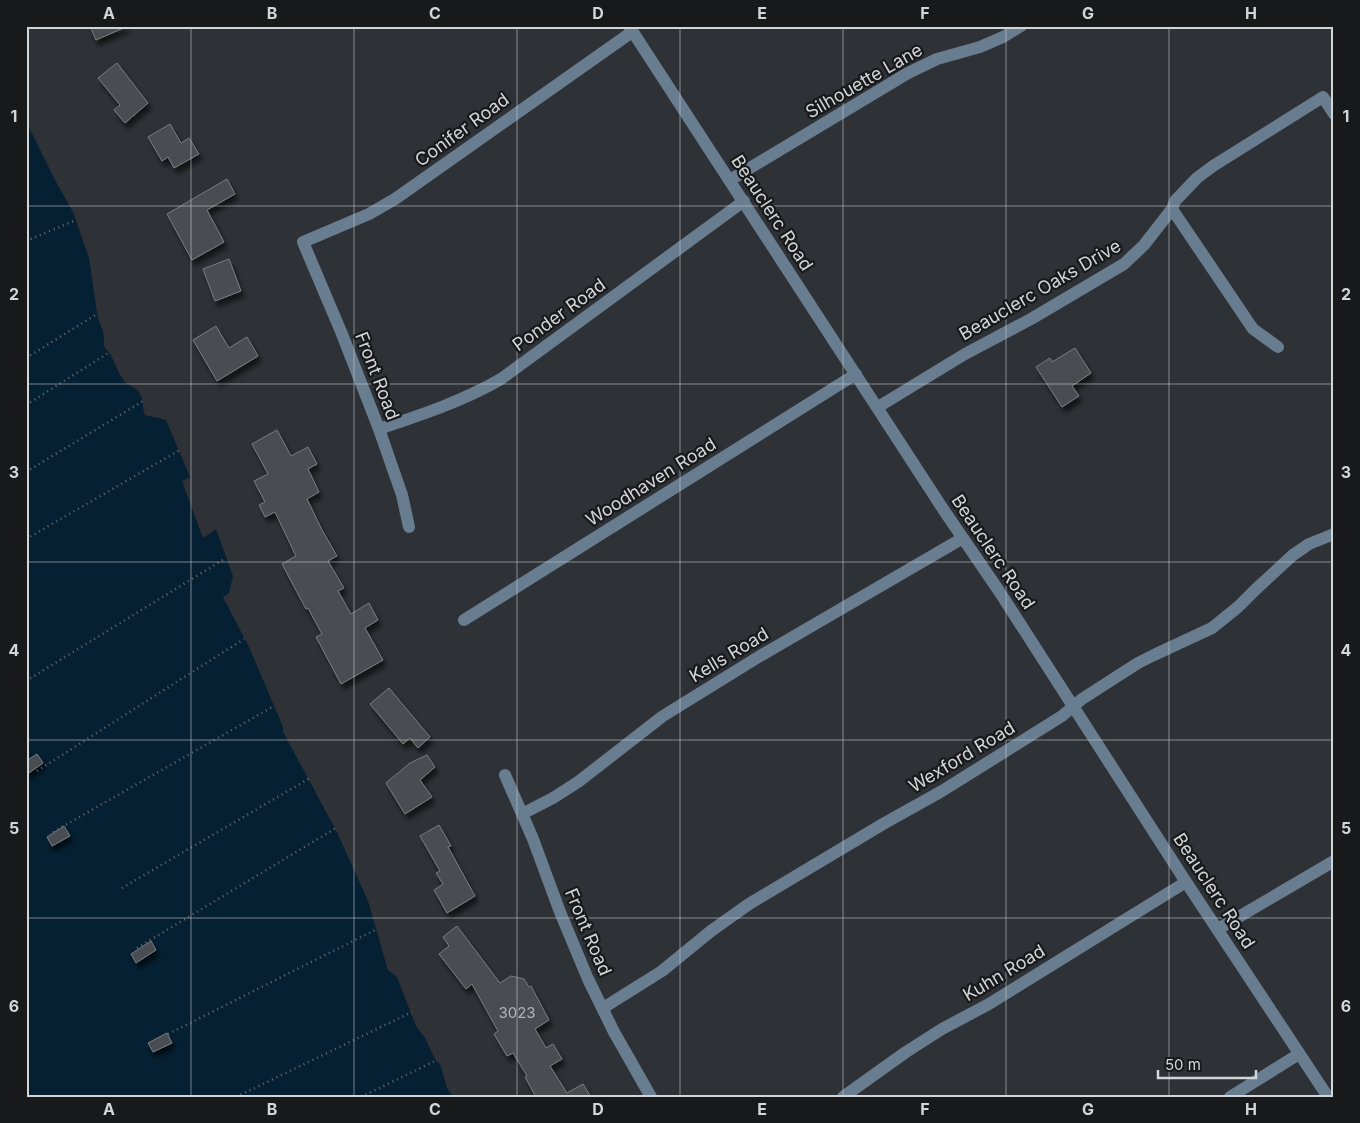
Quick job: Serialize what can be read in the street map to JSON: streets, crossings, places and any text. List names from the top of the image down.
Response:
{
  "streets": {
    "street": [
      "Silhouette Lane",
      "Conifer Road",
      "Beauclerc Road",
      "Beauclerc Oaks Drive",
      "Ponder Road",
      "Front Road",
      "Woodhaven Road",
      "Kells Road",
      "Wexford Road",
      "Kuhn Road"
    ]
  },
  "crossings": [
    ["Silhouette Lane", "Beauclerc Road"],
    ["Conifer Road", "Beauclerc Road"],
    ["Conifer Road", "Front Road"],
    ["Beauclerc Road", "Beauclerc Oaks Drive"],
    ["Beauclerc Road", "Ponder Road"],
    ["Beauclerc Road", "Woodhaven Road"],
    ["Beauclerc Road", "Kells Road"],
    ["Beauclerc Road", "Wexford Road"],
    ["Beauclerc Road", "Kuhn Road"],
    ["Ponder Road", "Front Road"],
    ["Front Road", "Kells Road"],
    ["Front Road", "Wexford Road"]
  ],
  "house_numbers": ["3023"],
  "scale_bar": "50 m",
  "grid": {
    "columns": [
      "A",
      "B",
      "C",
      "D",
      "E",
      "F",
      "G",
      "H"
    ],
    "rows": [
      "1",
      "2",
      "3",
      "4",
      "5",
      "6"
    ]
  }
}
